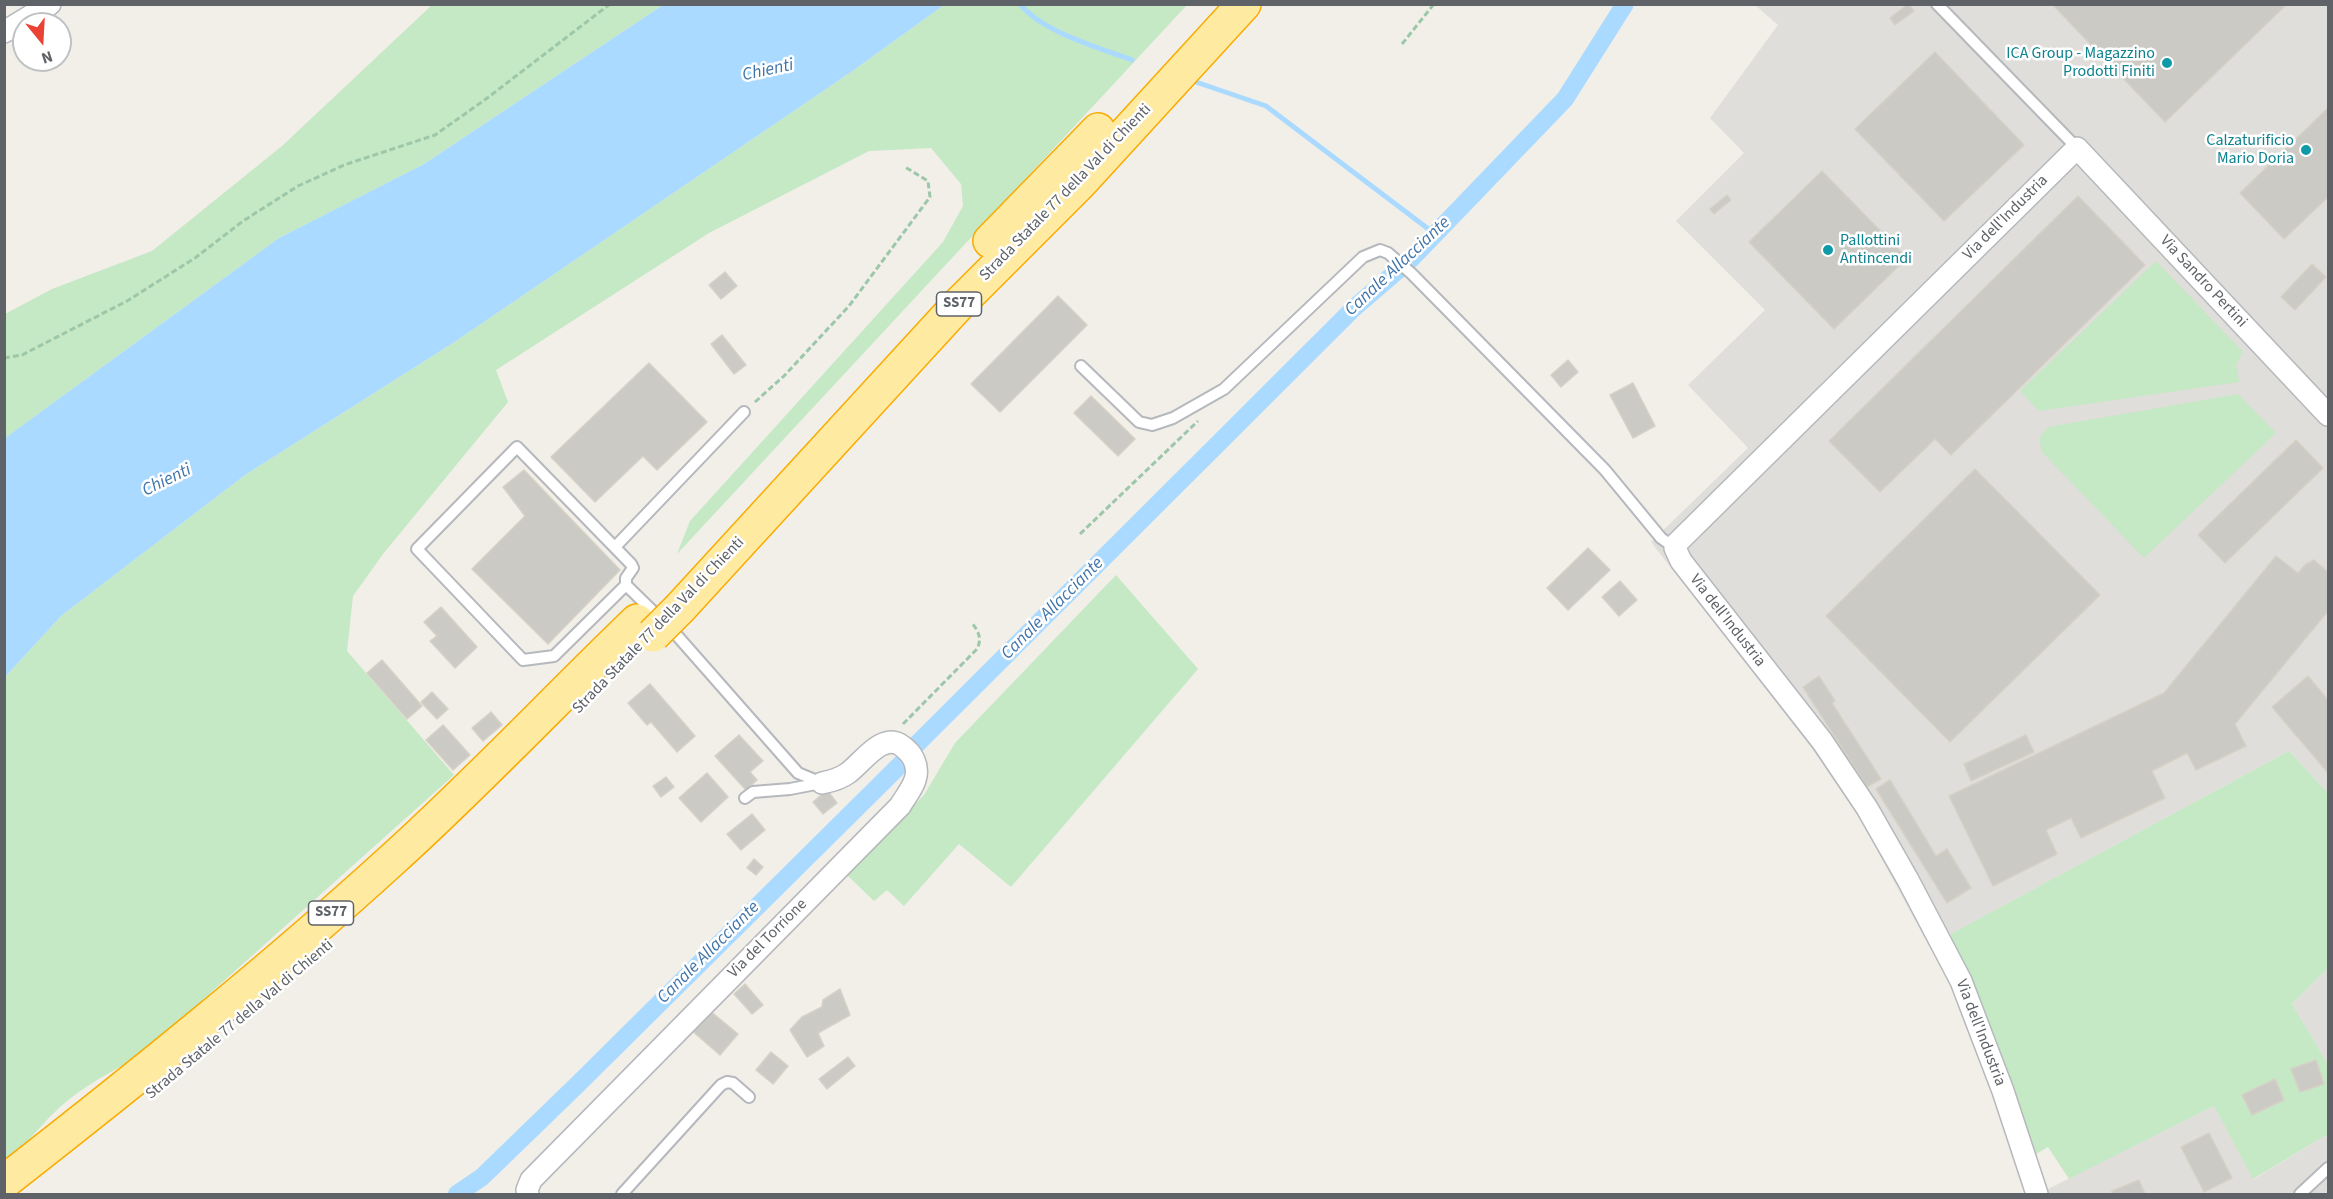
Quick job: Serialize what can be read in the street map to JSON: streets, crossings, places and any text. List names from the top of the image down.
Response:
{
  "streets": {
    "highway": ["Strada Statale 77 della Val di Chienti", "SS77"],
    "street": ["Via dell'Industria", "Via Sandro Pertini", "Via del Torrione"]
  },
  "crossings": [
    ["Via dell'Industria", "Via Sandro Pertini"]
  ],
  "water": ["Chienti", "Canale Allacciante"],
  "places": ["ICA Group - Magazzino Prodotti Finiti", "Calzaturificio Mario Doria", "Pallottini Antincendi"],
  "north": "bottom"
}
